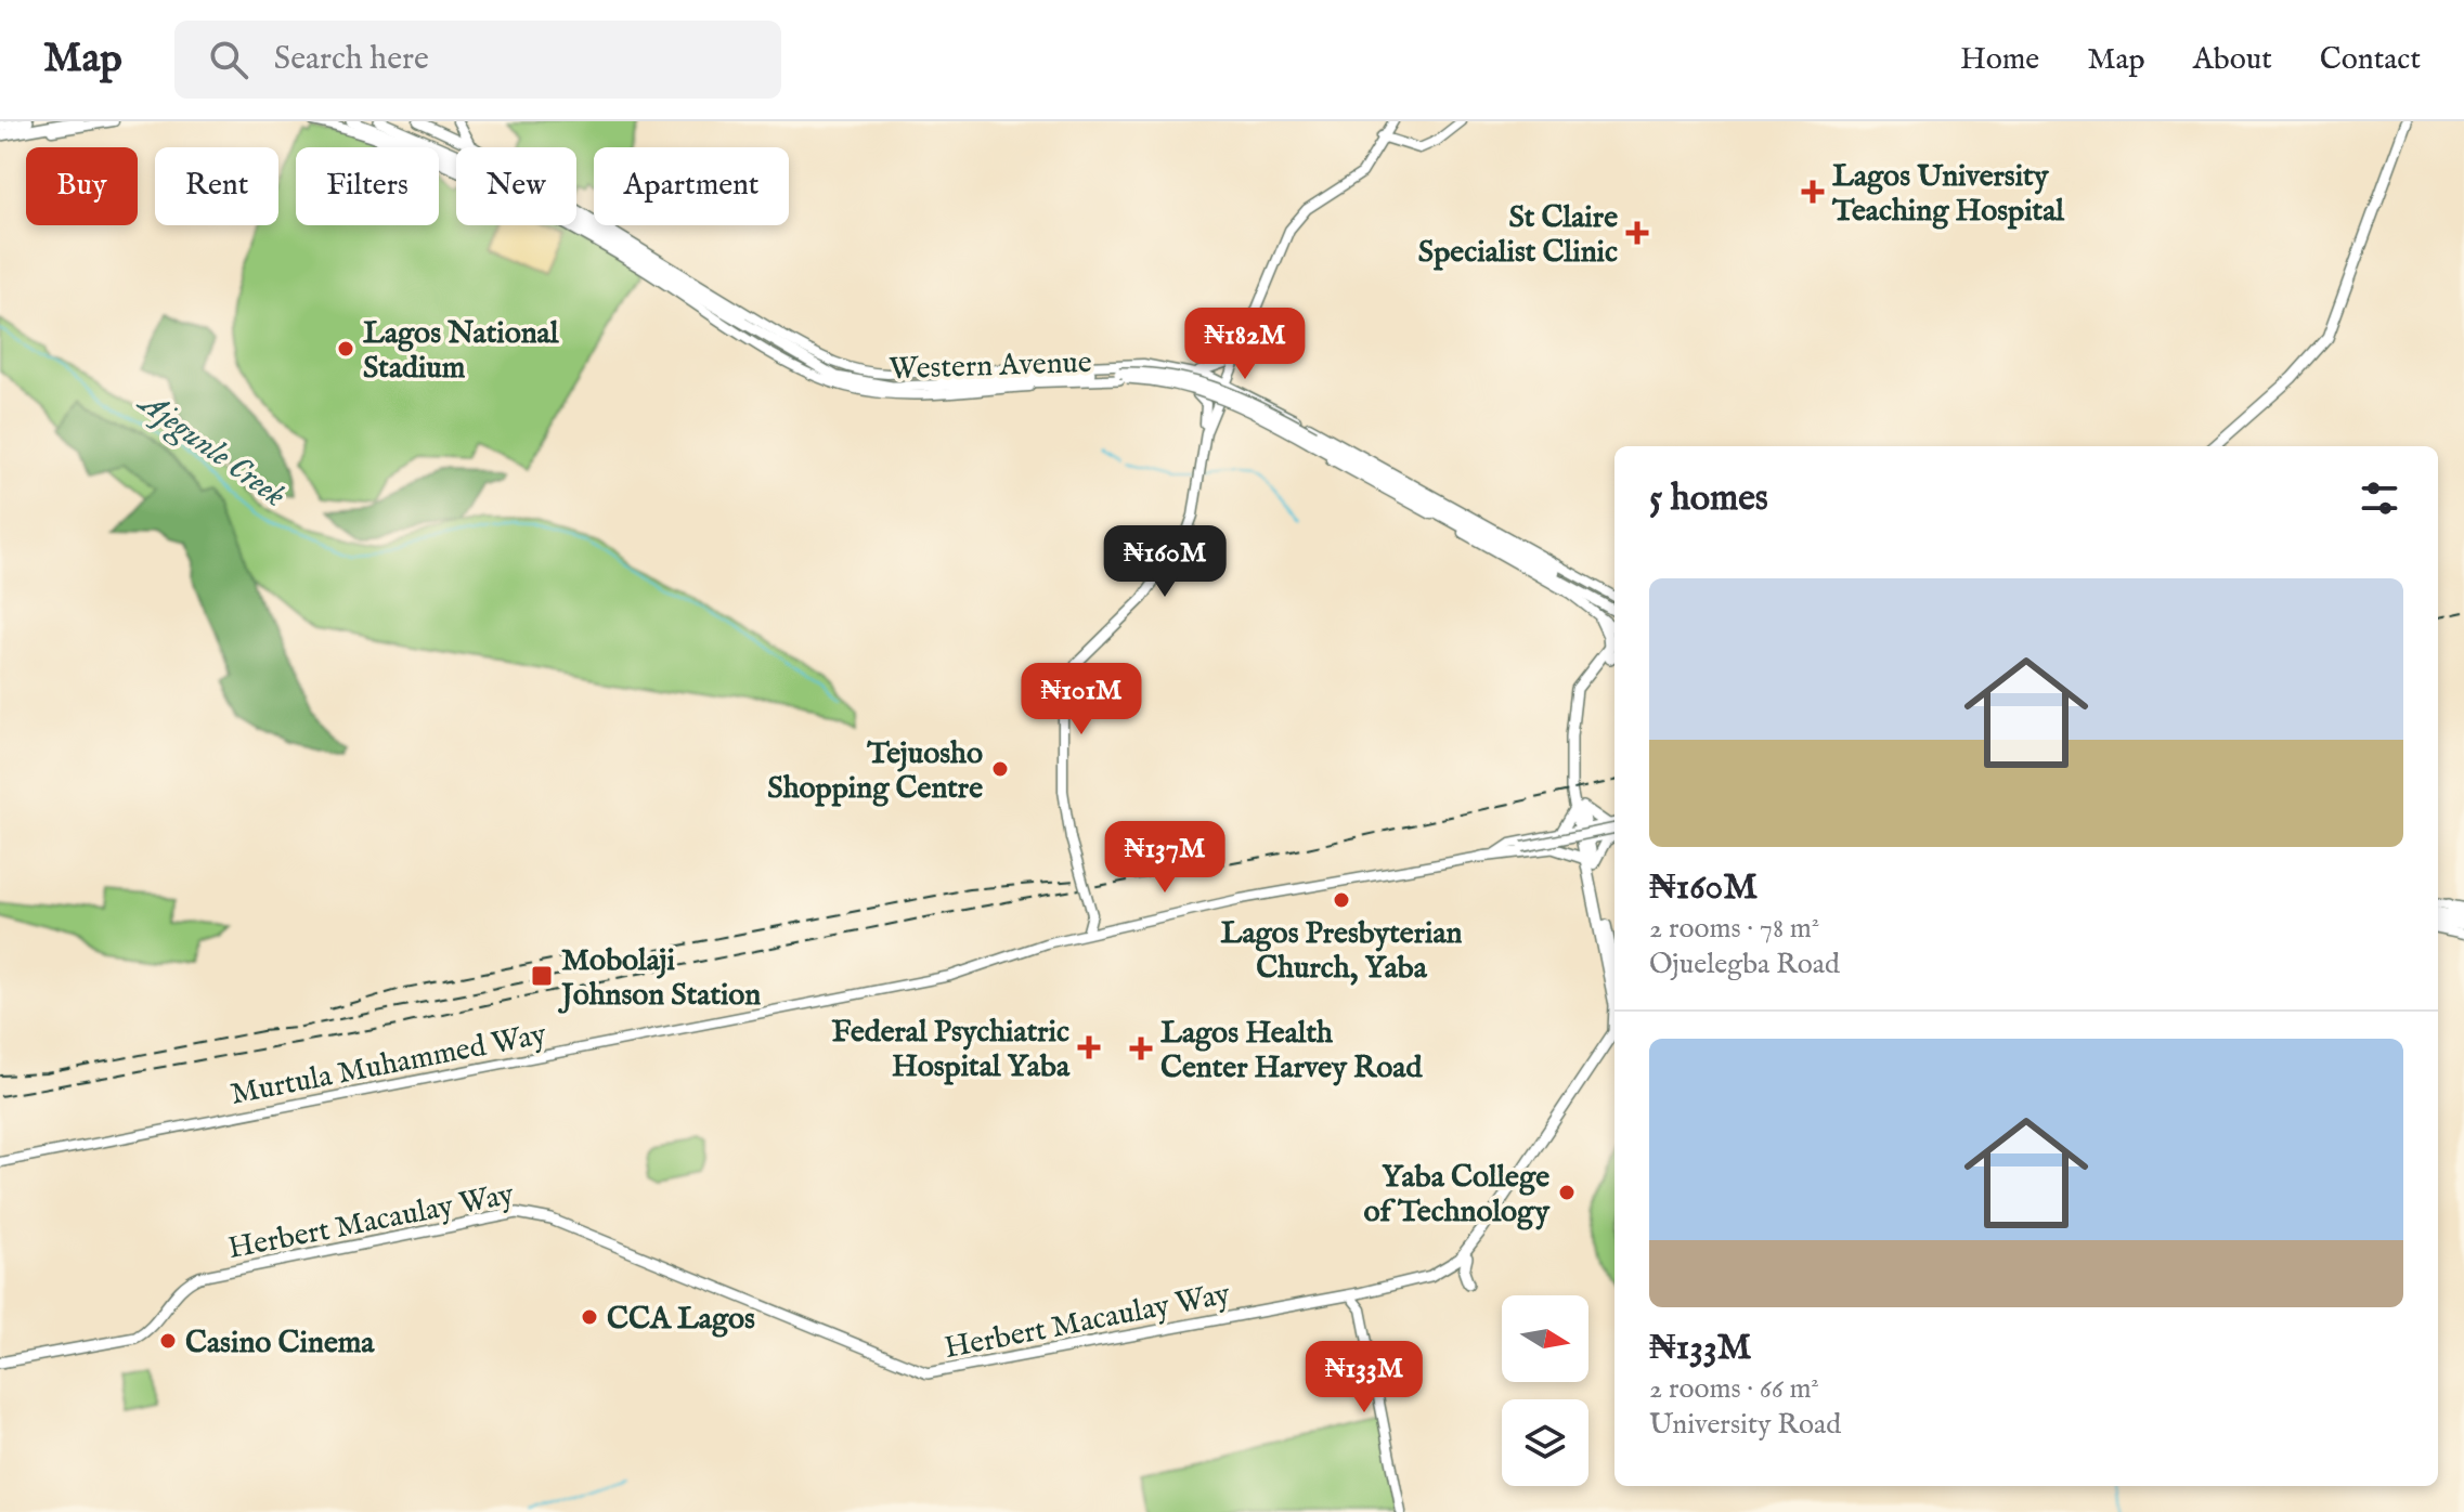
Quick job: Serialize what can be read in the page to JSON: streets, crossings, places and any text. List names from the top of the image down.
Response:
{
  "streets": {
    "highway": ["Western Avenue", "Herbert Macaulay Way"],
    "main road": ["Murtula Muhammed Way"]
  },
  "water": ["Ajegunle Creek"],
  "places": {
    "health": [
      "Lagos University Teaching Hospital",
      "St Claire Specialist Clinic",
      "Federal Psychiatric Hospital Yaba",
      "Lagos Health Center Harvey Road"
    ],
    "other": [
      "Lagos National Stadium",
      "Tejuosho Shopping Centre",
      "Lagos Presbyterian Church, Yaba",
      "Yaba College of Technology",
      "CCA Lagos",
      "Casino Cinema"
    ],
    "transit": ["Mobolaji Johnson Station"]
  },
  "north": "right",
  "page": {
    "header": "Map",
    "search": "Search here",
    "nav": [
      "Home",
      "Map",
      "About",
      "Contact"
    ],
    "chip": [
      "Buy",
      "Rent",
      "Filters",
      "New",
      "Apartment"
    ],
    "price": [
      "₦182M",
      "₦160M",
      "₦101M",
      "₦137M",
      "₦133M"
    ],
    "heading": "5 homes",
    "list": [
      {
        "name": "₦160M",
        "note": "2 rooms · 78 m² · Ojuelegba Road"
      },
      {
        "name": "₦133M",
        "note": "2 rooms · 66 m² · University Road"
      }
    ]
  }
}
